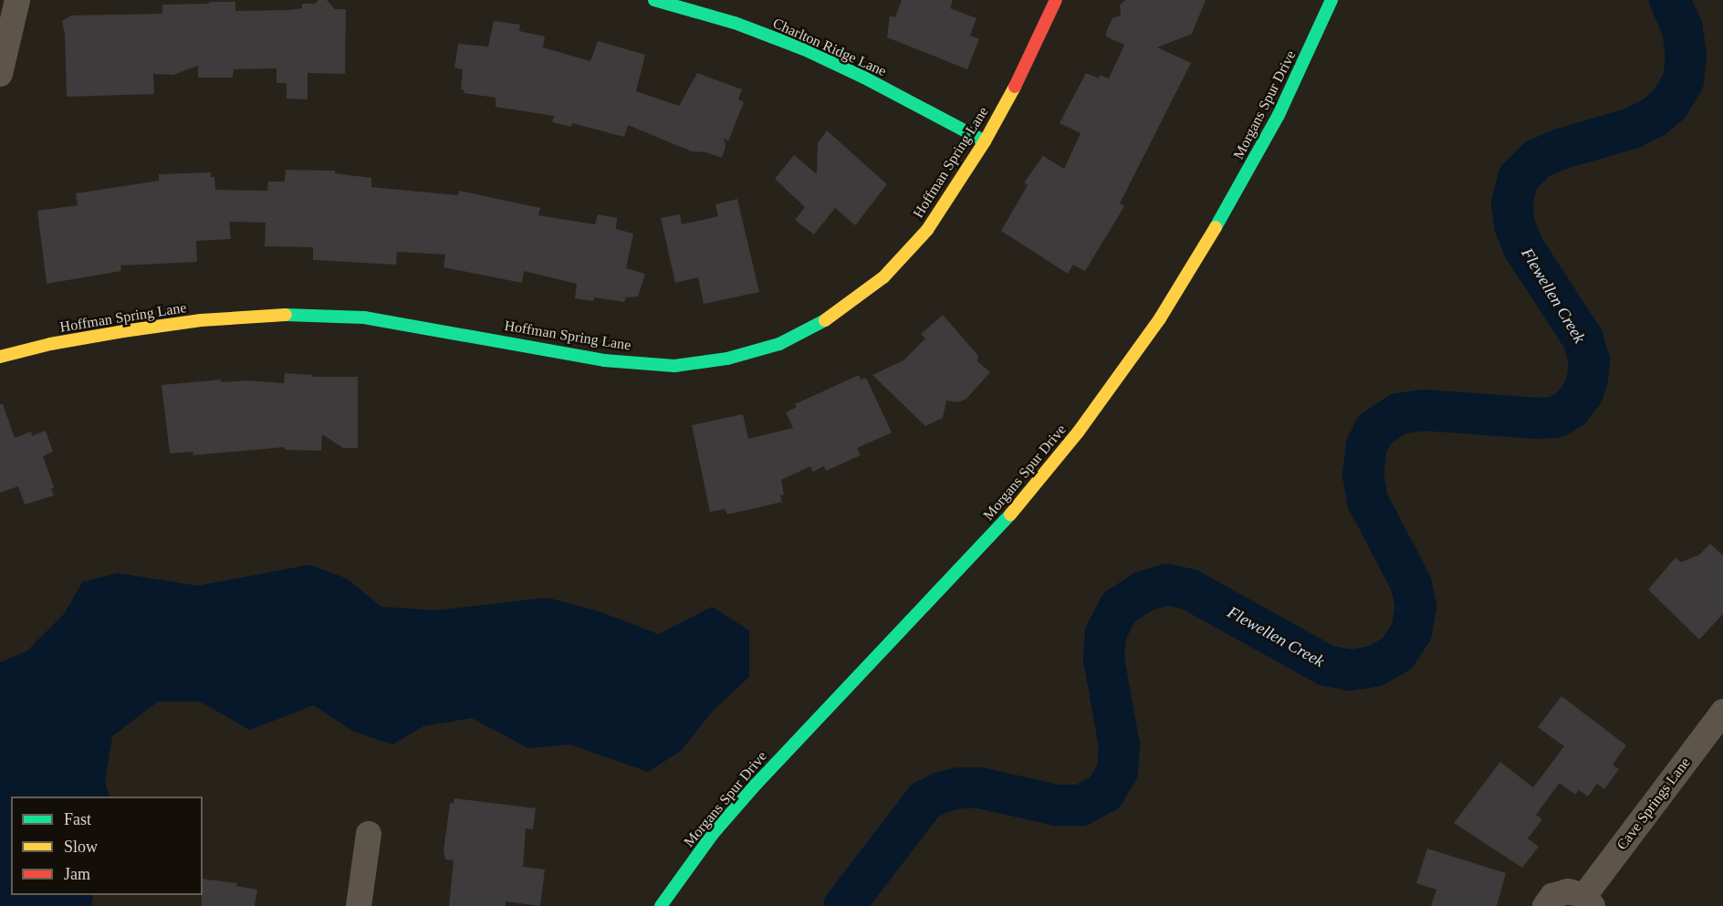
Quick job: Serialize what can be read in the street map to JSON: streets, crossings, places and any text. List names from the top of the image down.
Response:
{
  "streets": {
    "street": [
      "Charlton Ridge Lane",
      "Morgans Spur Drive",
      "Hoffman Spring Lane",
      "Cave Springs Lane"
    ]
  },
  "crossings": [
    ["Charlton Ridge Lane", "Hoffman Spring Lane"]
  ],
  "water": ["Flewellen Creek"],
  "legend": ["Fast", "Slow", "Jam"]
}
